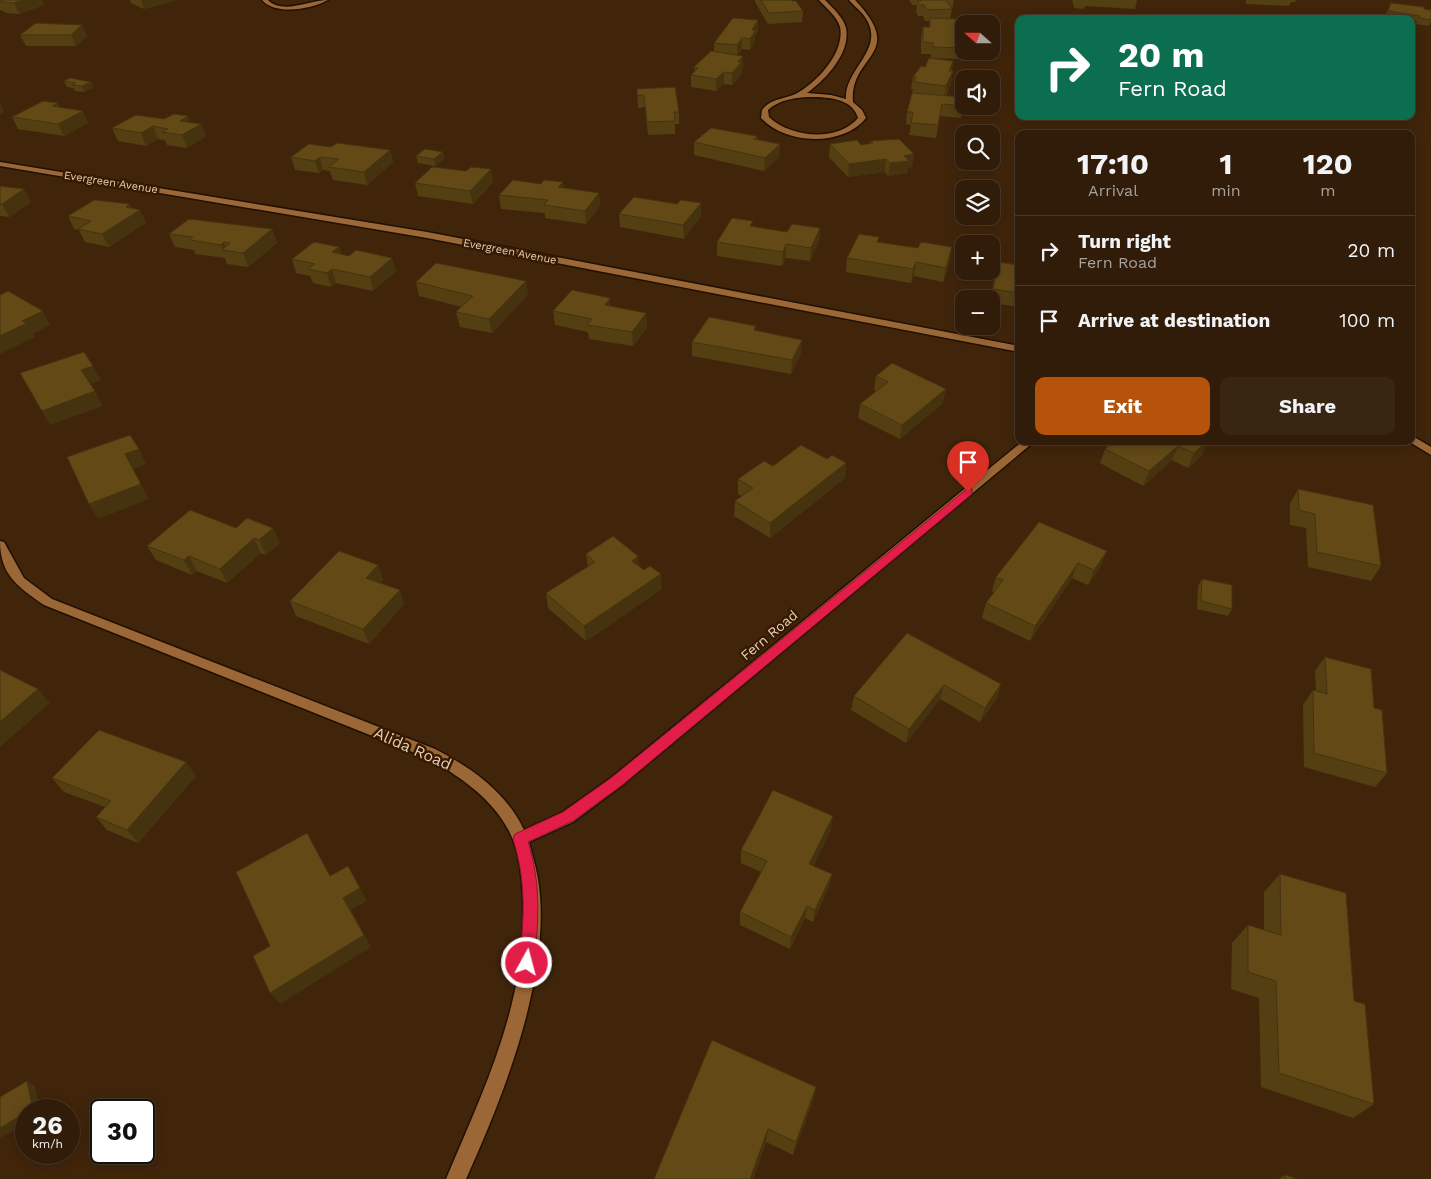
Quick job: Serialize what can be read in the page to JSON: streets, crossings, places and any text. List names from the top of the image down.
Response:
{
  "streets": {
    "street": ["Evergreen Avenue", "Fern Road", "Alida Road"]
  },
  "crossings": [
    ["Fern Road", "Alida Road"]
  ],
  "north": "left",
  "page": {
    "map_buttons": ["+", "−"],
    "turn": ["20 m", "Fern Road"],
    "eta": [
      "17:10",
      "Arrival",
      "1",
      "min",
      "120",
      "m"
    ],
    "list": [
      {
        "name": "Turn right",
        "note": "Fern Road",
        "value": "20 m"
      },
      {
        "name": "Arrive at destination",
        "value": "100 m"
      }
    ],
    "buttons": ["Exit", "Share"],
    "speed": "26 km/h",
    "limit": "30"
  }
}
